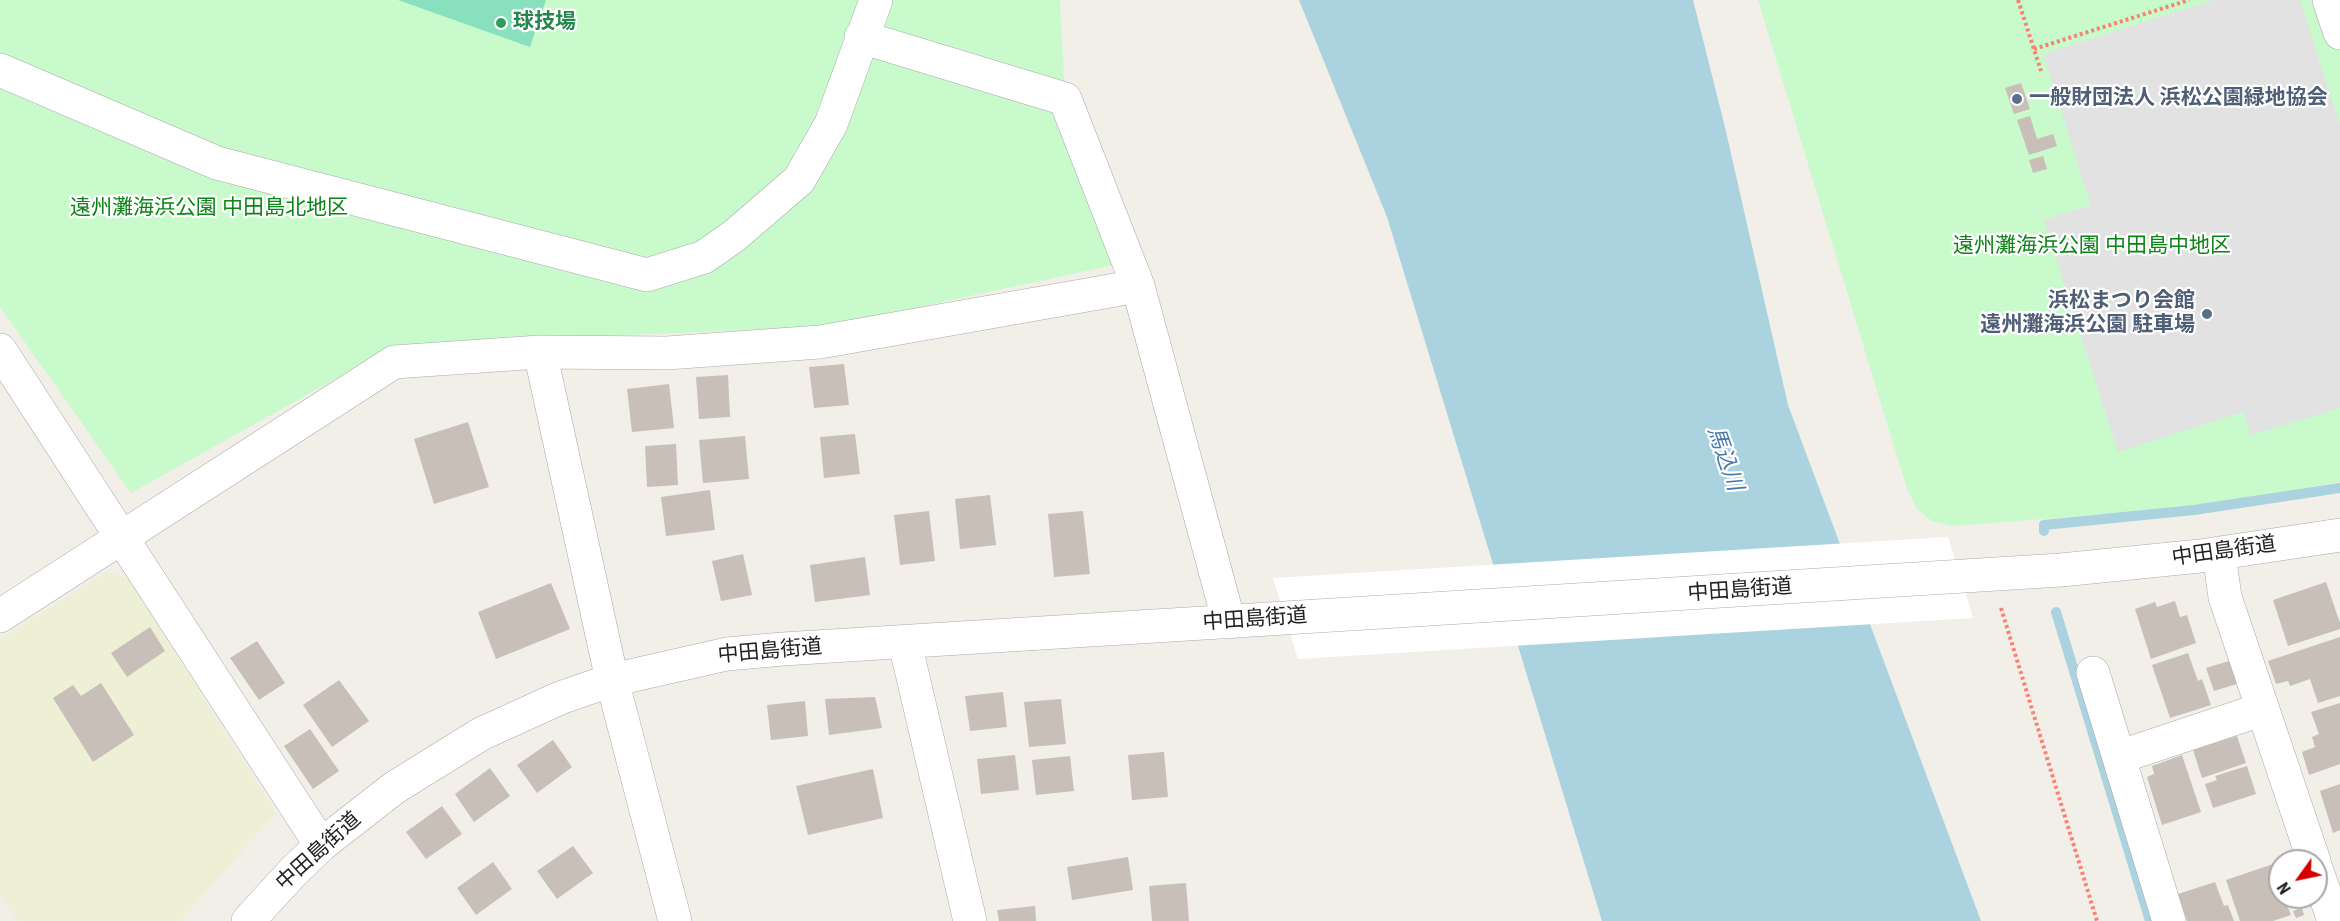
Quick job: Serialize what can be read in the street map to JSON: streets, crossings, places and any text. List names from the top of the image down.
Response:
{
  "streets": {
    "street": ["中田島街道"]
  },
  "water": ["馬込川"],
  "parks": ["遠州灘海浜公園 中田島北地区", "遠州灘海浜公園 中田島中地区"],
  "places": ["球技場", "一般財団法人 浜松公園緑地協会", "浜松まつり会館 遠州灘海浜公園 駐車場"],
  "north": "bottom left"
}
